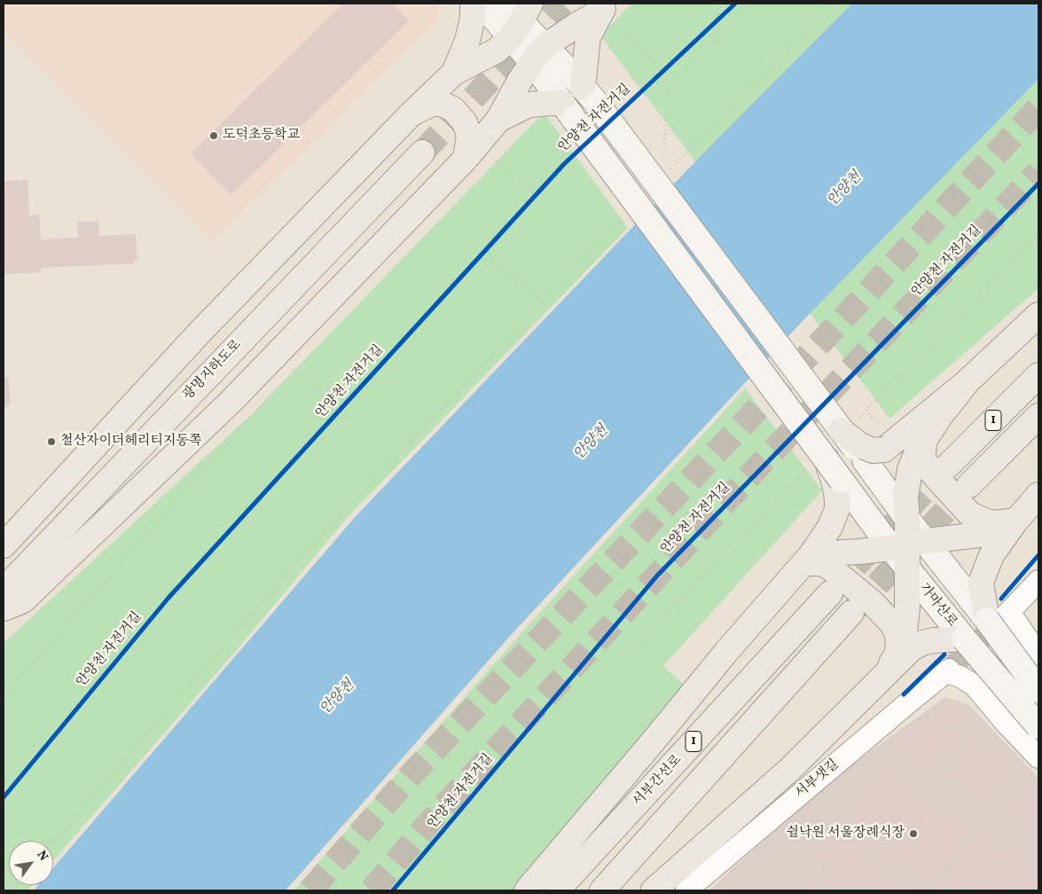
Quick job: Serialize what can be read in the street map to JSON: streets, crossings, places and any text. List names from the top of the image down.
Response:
{
  "streets": {
    "main road": [
      "광명지하도로",
      "1",
      "가마산로",
      "서부간선로"
    ],
    "street": ["서부샛길"],
    "cycle path": ["안양천 자전거길"]
  },
  "water": ["안양천"],
  "places": ["도덕초등학교", "철산자이더헤리티지동쪽", "쉴낙원 서울장례식장"],
  "north": "top right"
}
